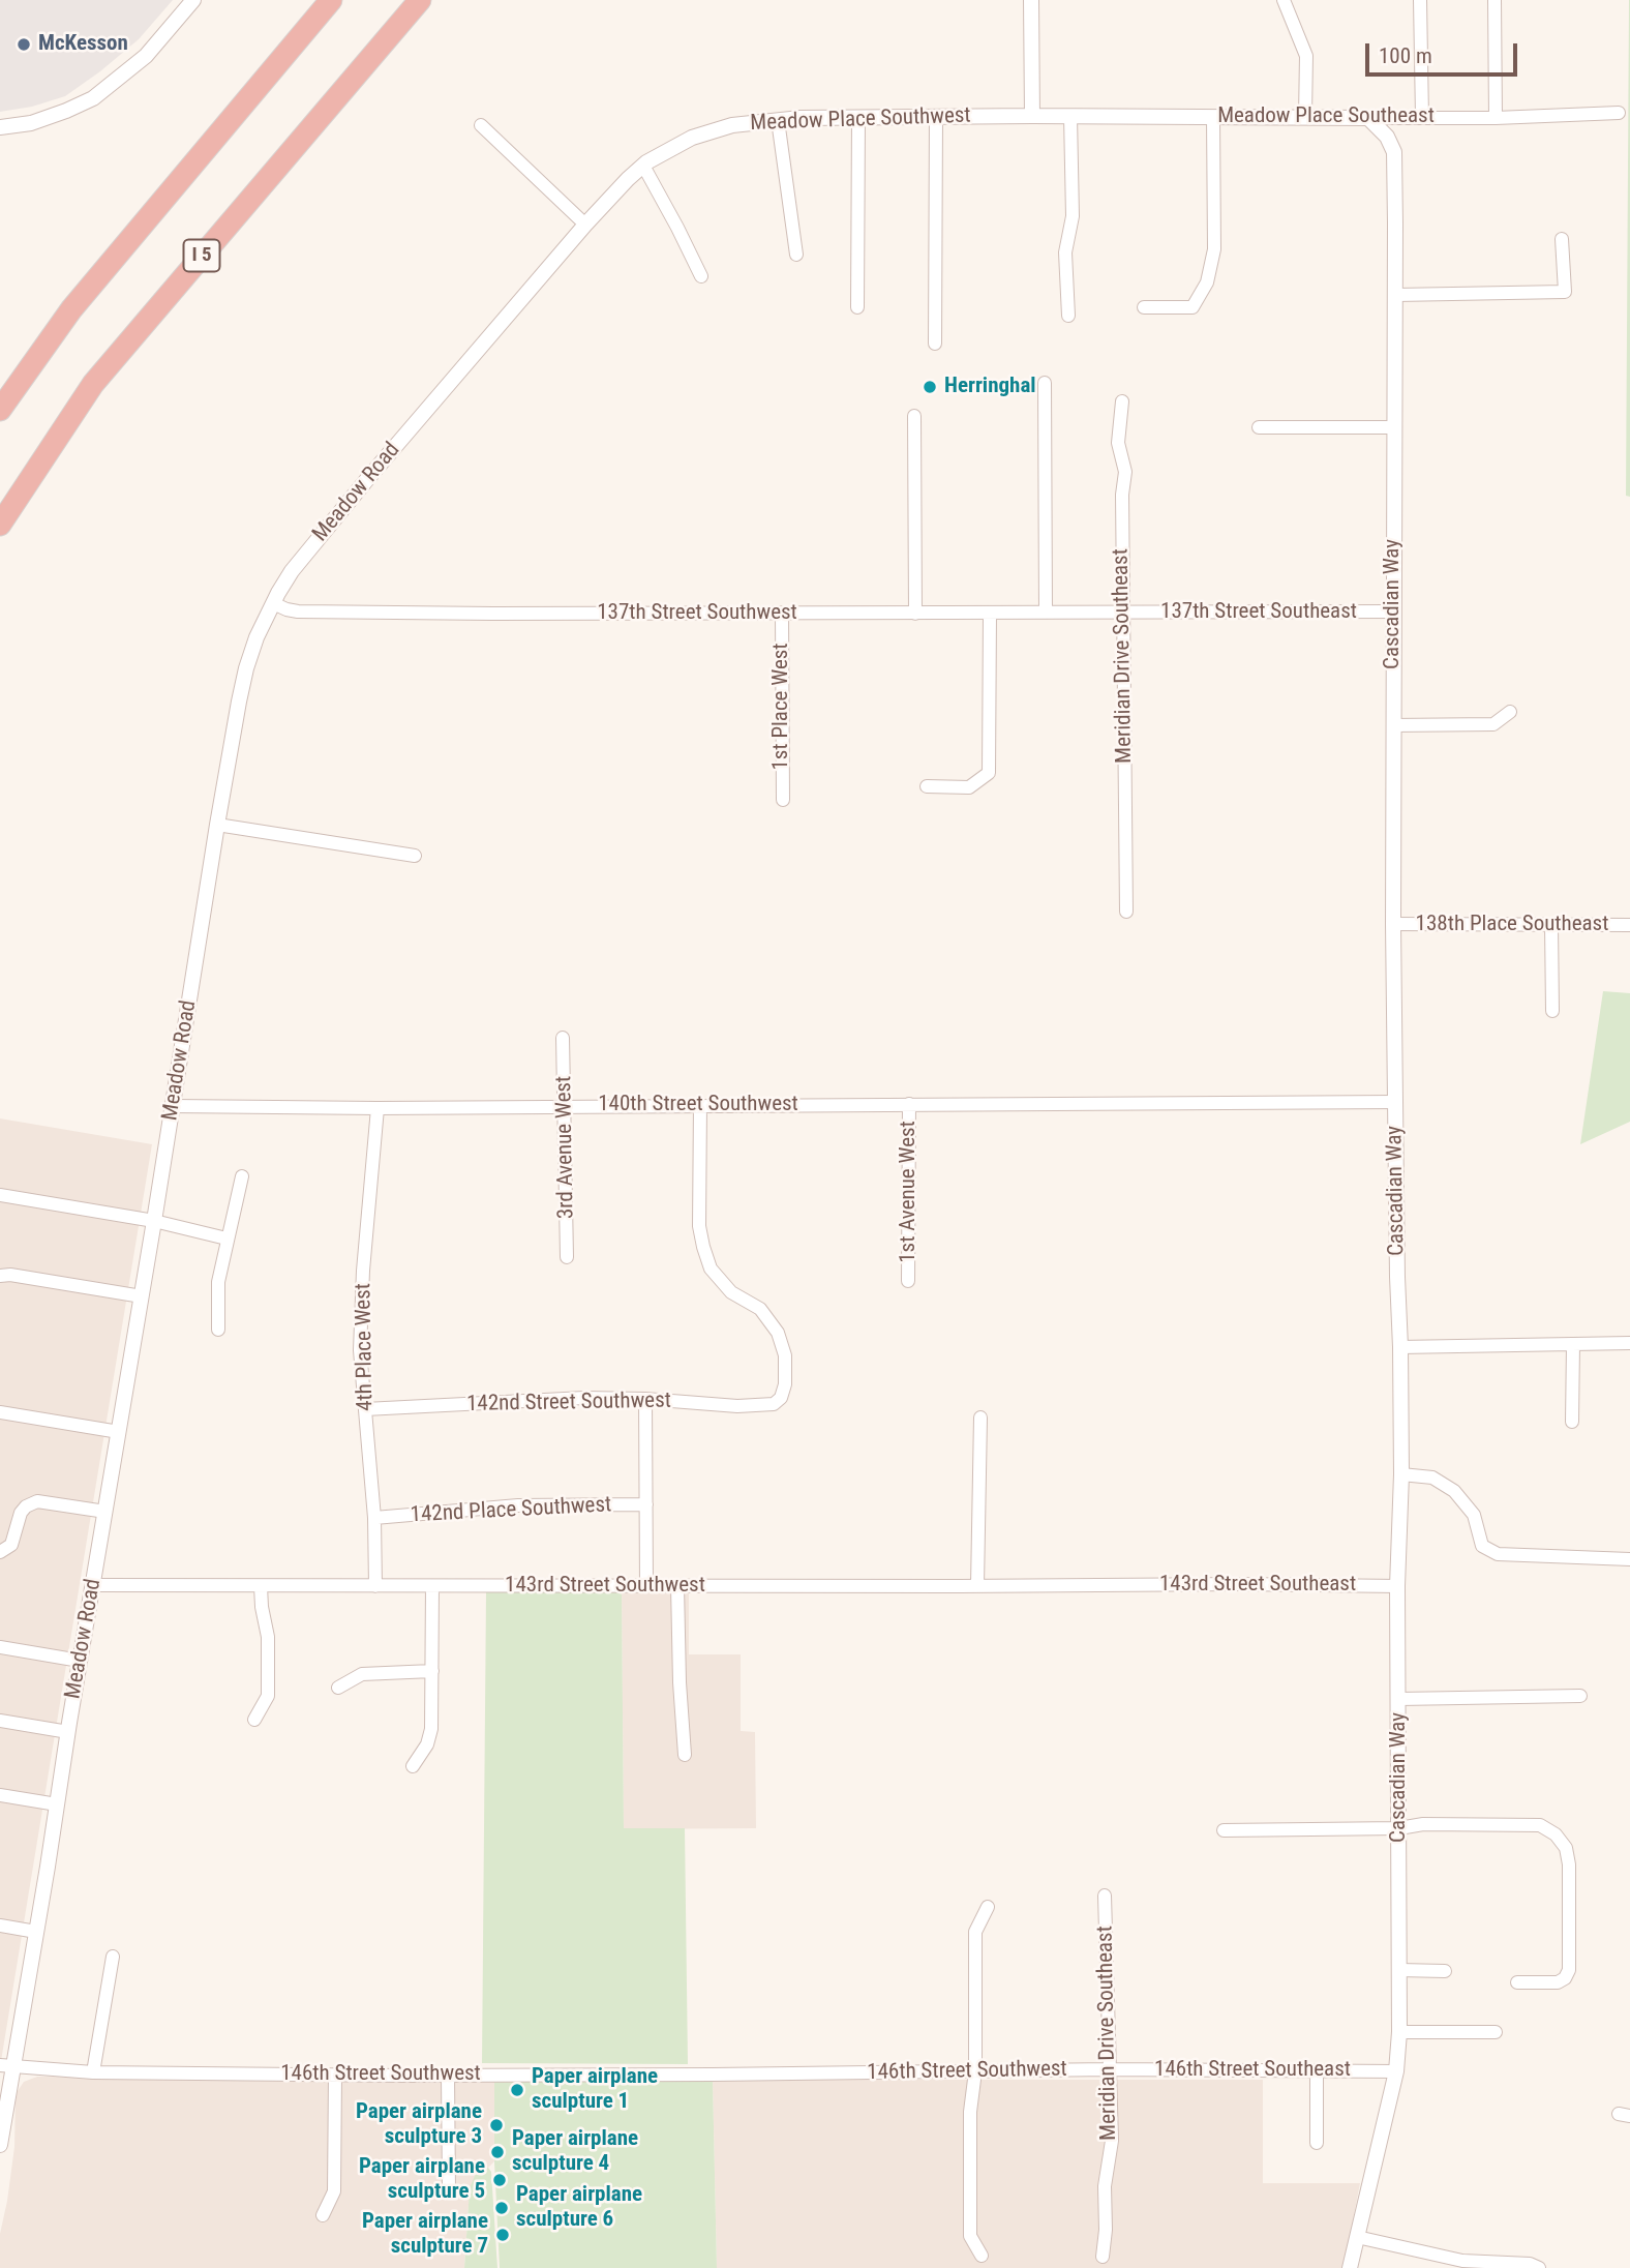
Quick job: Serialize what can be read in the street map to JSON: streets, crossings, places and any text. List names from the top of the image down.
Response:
{
  "streets": {
    "highway": ["I 5"],
    "street": [
      "Meadow Place Southeast",
      "Meadow Place Southwest",
      "Meadow Road",
      "Cascadian Way",
      "137th Street Southeast",
      "137th Street Southwest",
      "Meridian Drive Southeast",
      "1st Place West",
      "138th Place Southeast",
      "140th Street Southwest",
      "3rd Avenue West",
      "1st Avenue West",
      "4th Place West",
      "142nd Street Southwest",
      "142nd Place Southwest",
      "143rd Street Southeast",
      "143rd Street Southwest",
      "146th Street Southeast",
      "146th Street Southwest"
    ]
  },
  "crossings": [
    ["Meadow Place Southeast", "Meadow Place Southwest"],
    ["Meadow Place Southeast", "Cascadian Way"],
    ["Meadow Place Southwest", "Meadow Road"],
    ["Meadow Road", "137th Street Southwest"],
    ["Meadow Road", "140th Street Southwest"],
    ["Meadow Road", "143rd Street Southwest"],
    ["Meadow Road", "146th Street Southwest"],
    ["Cascadian Way", "137th Street Southeast"],
    ["Cascadian Way", "138th Place Southeast"],
    ["Cascadian Way", "140th Street Southwest"],
    ["Cascadian Way", "143rd Street Southeast"],
    ["Cascadian Way", "146th Street Southeast"],
    ["137th Street Southeast", "137th Street Southwest"],
    ["137th Street Southeast", "Meridian Drive Southeast"],
    ["137th Street Southwest", "Meridian Drive Southeast"],
    ["137th Street Southwest", "1st Place West"],
    ["Meridian Drive Southeast", "146th Street Southeast"],
    ["Meridian Drive Southeast", "146th Street Southwest"],
    ["140th Street Southwest", "3rd Avenue West"],
    ["140th Street Southwest", "1st Avenue West"],
    ["140th Street Southwest", "4th Place West"],
    ["140th Street Southwest", "142nd Street Southwest"],
    ["4th Place West", "142nd Street Southwest"],
    ["4th Place West", "142nd Place Southwest"],
    ["4th Place West", "143rd Street Southwest"],
    ["143rd Street Southeast", "143rd Street Southwest"],
    ["146th Street Southeast", "146th Street Southwest"]
  ],
  "places": [
    "McKesson",
    "Herringhal",
    "Paper airplane sculpture 1",
    "Paper airplane sculpture 3",
    "Paper airplane sculpture 4",
    "Paper airplane sculpture 5",
    "Paper airplane sculpture 6",
    "Paper airplane sculpture 7"
  ],
  "scale_bar": "100 m"
}
